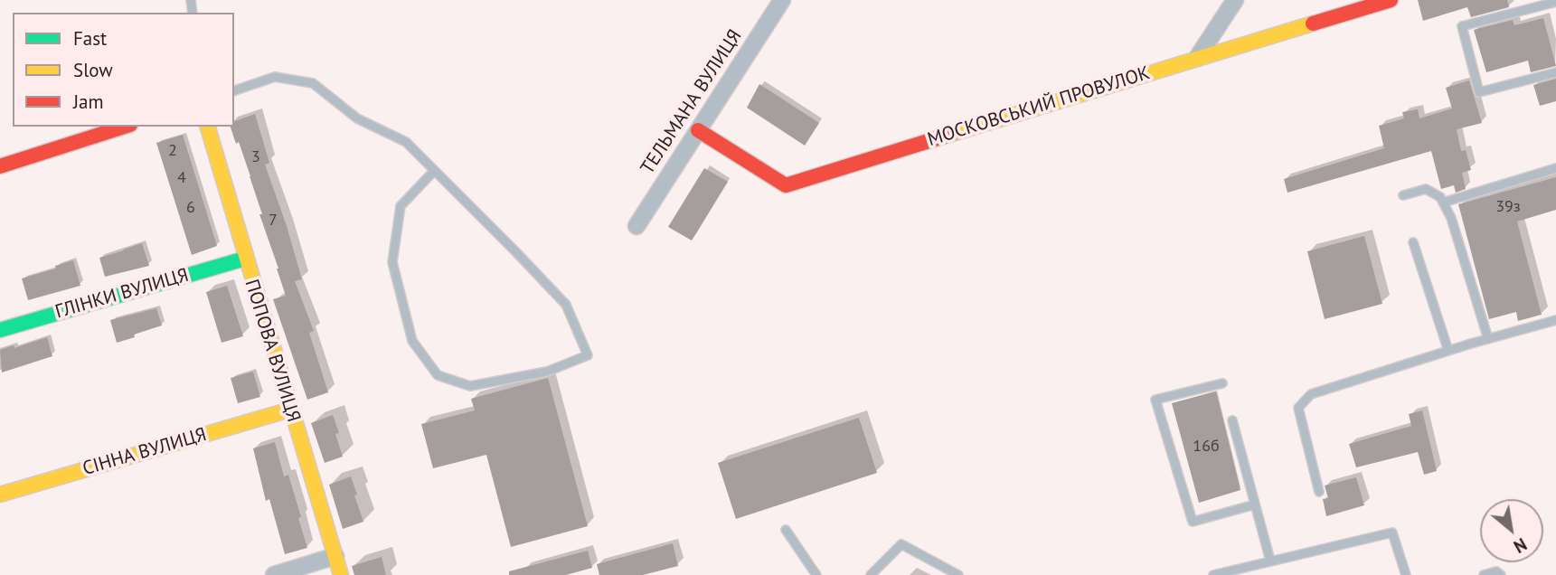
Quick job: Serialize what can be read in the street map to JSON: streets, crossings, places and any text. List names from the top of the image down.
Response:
{
  "streets": {
    "street": [
      "ТЕЛЬМАНА ВУЛИЦЯ",
      "МОСКОВСЬКИЙ ПРОВУЛОК",
      "ГЛІНКИ ВУЛИЦЯ",
      "ПОПОВА ВУЛИЦЯ",
      "СІННА ВУЛИЦЯ"
    ]
  },
  "crossings": [
    ["ТЕЛЬМАНА ВУЛИЦЯ", "МОСКОВСЬКИЙ ПРОВУЛОК"],
    ["ГЛІНКИ ВУЛИЦЯ", "ПОПОВА ВУЛИЦЯ"],
    ["ПОПОВА ВУЛИЦЯ", "СІННА ВУЛИЦЯ"]
  ],
  "house_numbers": [
    "2",
    "3",
    "4",
    "39з",
    "6",
    "7",
    "16б"
  ],
  "legend": ["Fast", "Slow", "Jam"],
  "north": "bottom right"
}
